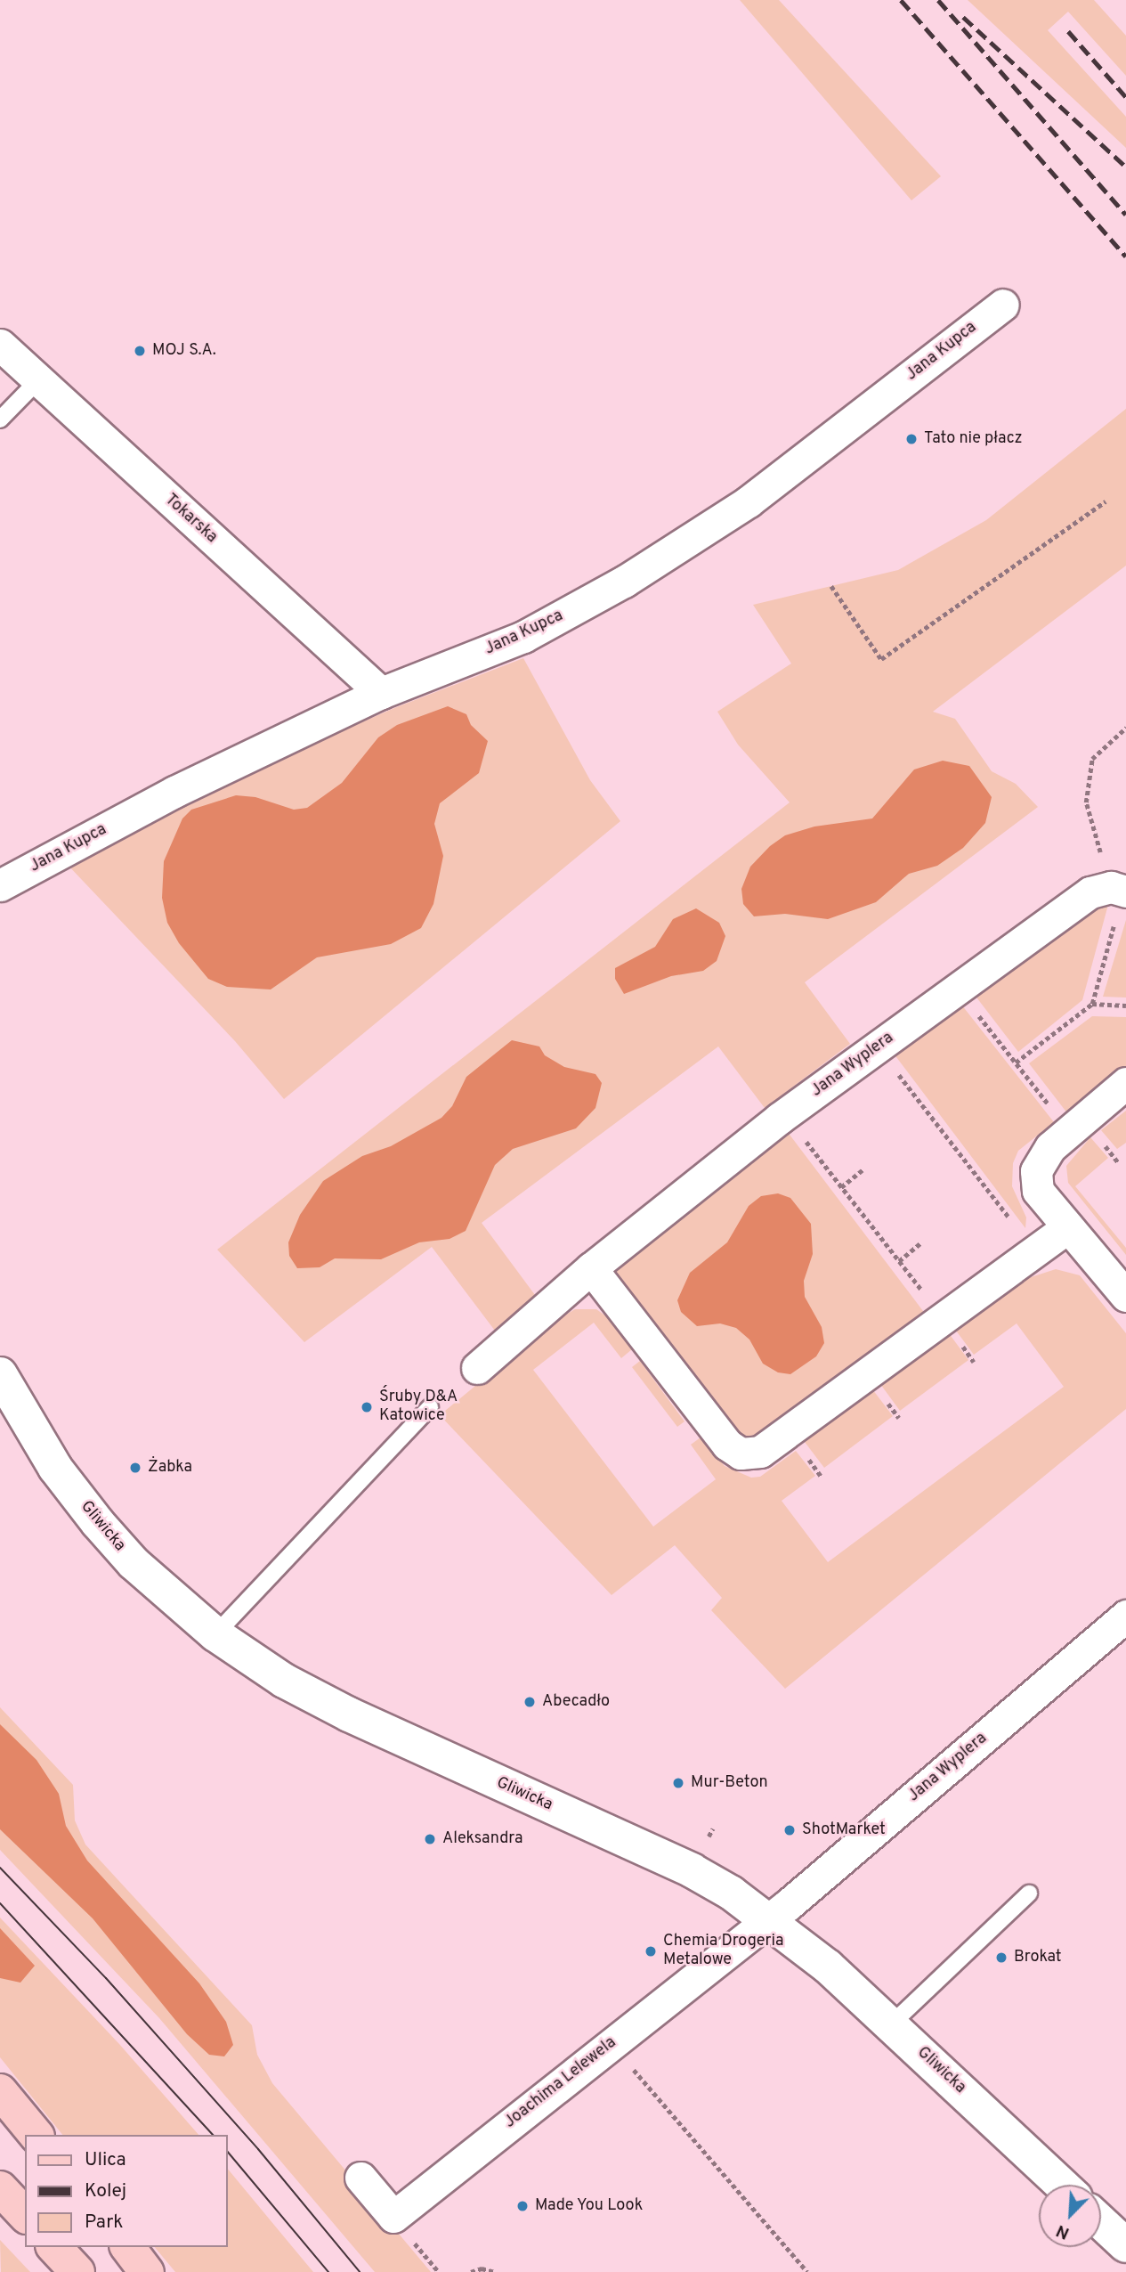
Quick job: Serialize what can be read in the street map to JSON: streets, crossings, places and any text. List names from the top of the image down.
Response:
{
  "streets": {
    "street": [
      "Jana Kupca",
      "Tokarska",
      "Jana Wyplera",
      "Gliwicka",
      "Joachima Lelewela"
    ]
  },
  "crossings": [
    ["Jana Kupca", "Tokarska"],
    ["Jana Wyplera", "Gliwicka"],
    ["Jana Wyplera", "Joachima Lelewela"],
    ["Gliwicka", "Joachima Lelewela"]
  ],
  "places": [
    "MOJ S.A.",
    "Tato nie płacz",
    "Śruby D&A Katowice",
    "Żabka",
    "Abecadło",
    "Mur-Beton",
    "ShotMarket",
    "Aleksandra",
    "Chemia Drogeria Metalowe",
    "Brokat",
    "Made You Look"
  ],
  "legend": ["Ulica", "Kolej", "Park"],
  "north": "bottom left"
}
